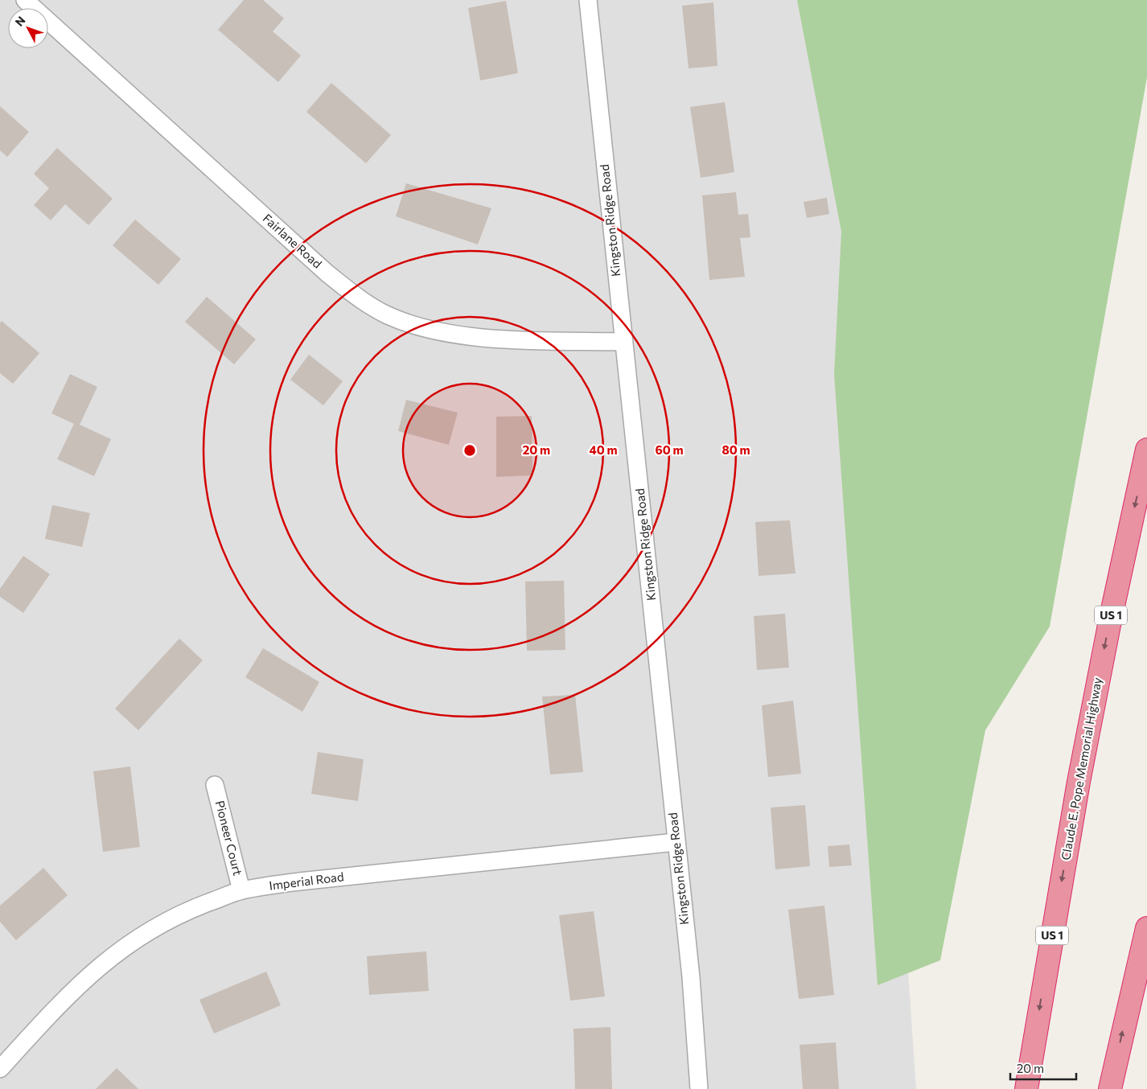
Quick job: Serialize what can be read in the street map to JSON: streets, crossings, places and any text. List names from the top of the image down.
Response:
{
  "streets": {
    "highway": ["US 1", "Claude E. Pope Memorial Highway"],
    "street": [
      "Kingston Ridge Road",
      "Fairlane Road",
      "Pioneer Court",
      "Imperial Road"
    ]
  },
  "crossings": [
    ["Kingston Ridge Road", "Fairlane Road"],
    ["Kingston Ridge Road", "Imperial Road"],
    ["Pioneer Court", "Imperial Road"]
  ],
  "one_way": ["Claude E. Pope Memorial Highway"],
  "scale_bar": "20 m",
  "north": "top left",
  "rings": [
    "20 m",
    "40 m",
    "60 m",
    "80 m"
  ]
}
